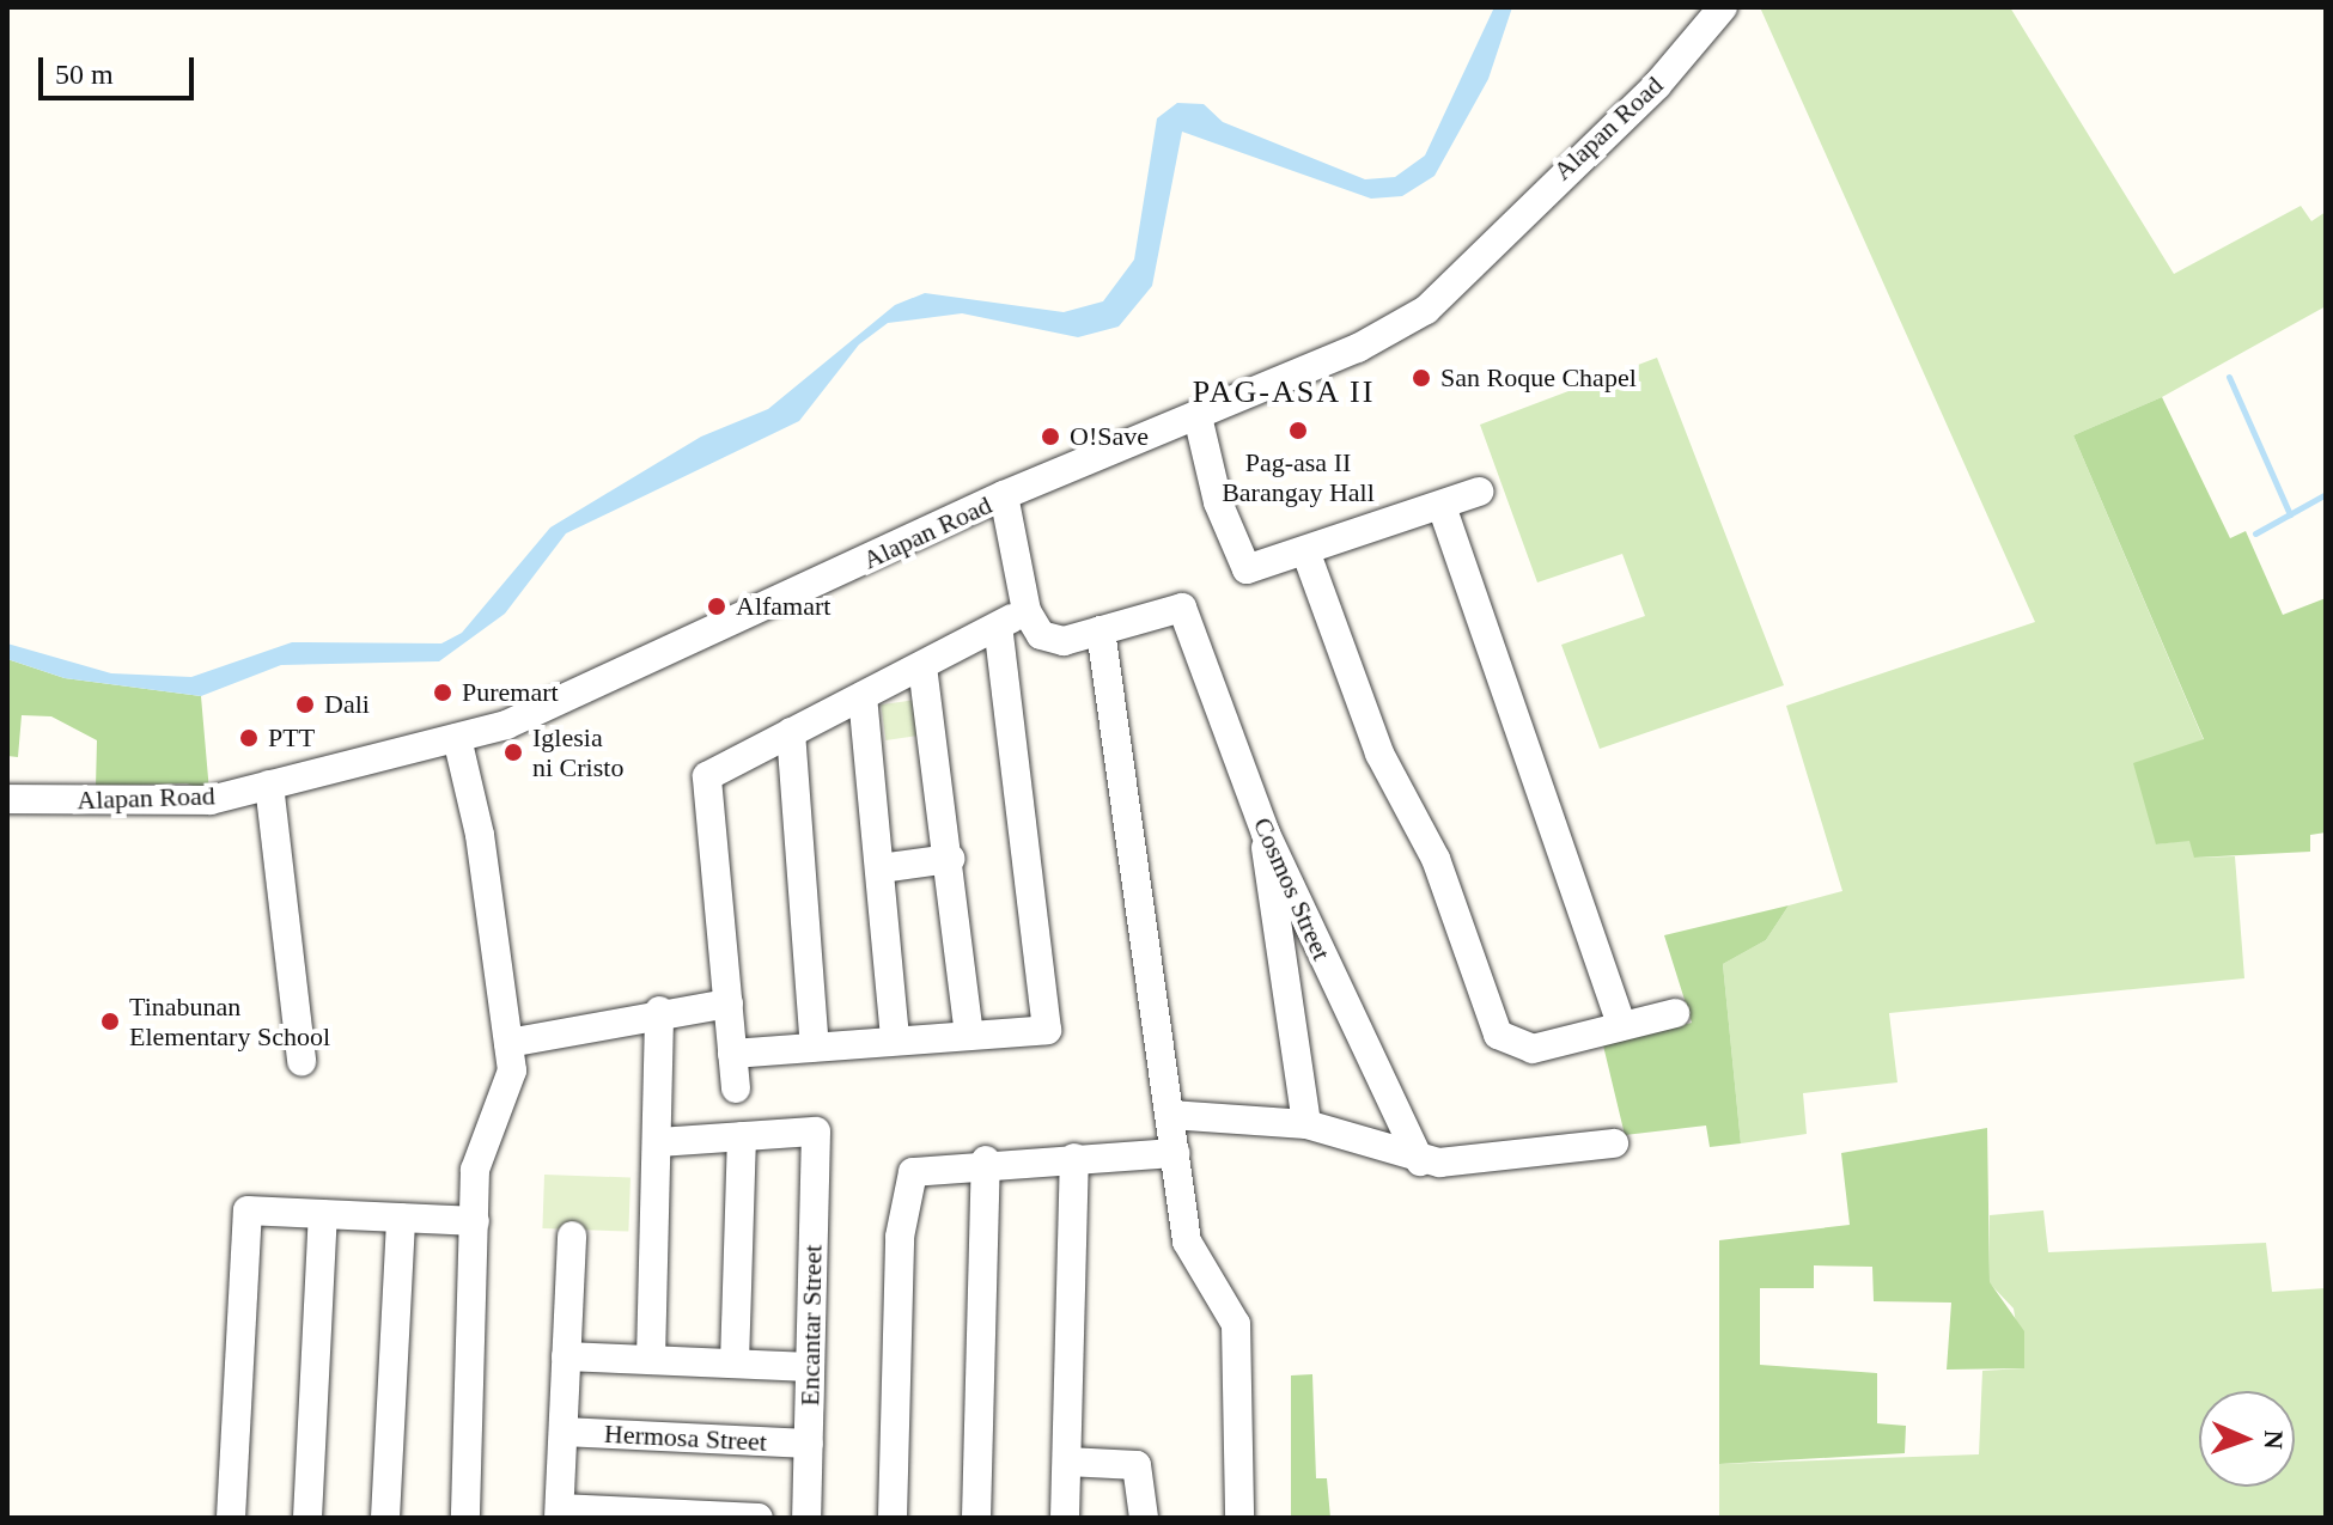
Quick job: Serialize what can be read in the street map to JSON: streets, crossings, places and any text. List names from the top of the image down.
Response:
{
  "streets": {
    "street": [
      "Alapan Road",
      "Cosmos Street",
      "Encantar Street",
      "Hermosa Street"
    ]
  },
  "crossings": [
    ["Encantar Street", "Hermosa Street"]
  ],
  "districts": ["PAG-ASA II"],
  "places": [
    "San Roque Chapel",
    "Pag-asa II Barangay Hall",
    "O!Save",
    "Alfamart",
    "Puremart",
    "Dali",
    "PTT",
    "Iglesia ni Cristo",
    "Tinabunan Elementary School"
  ],
  "scale_bar": "50 m",
  "north": "right"
}
